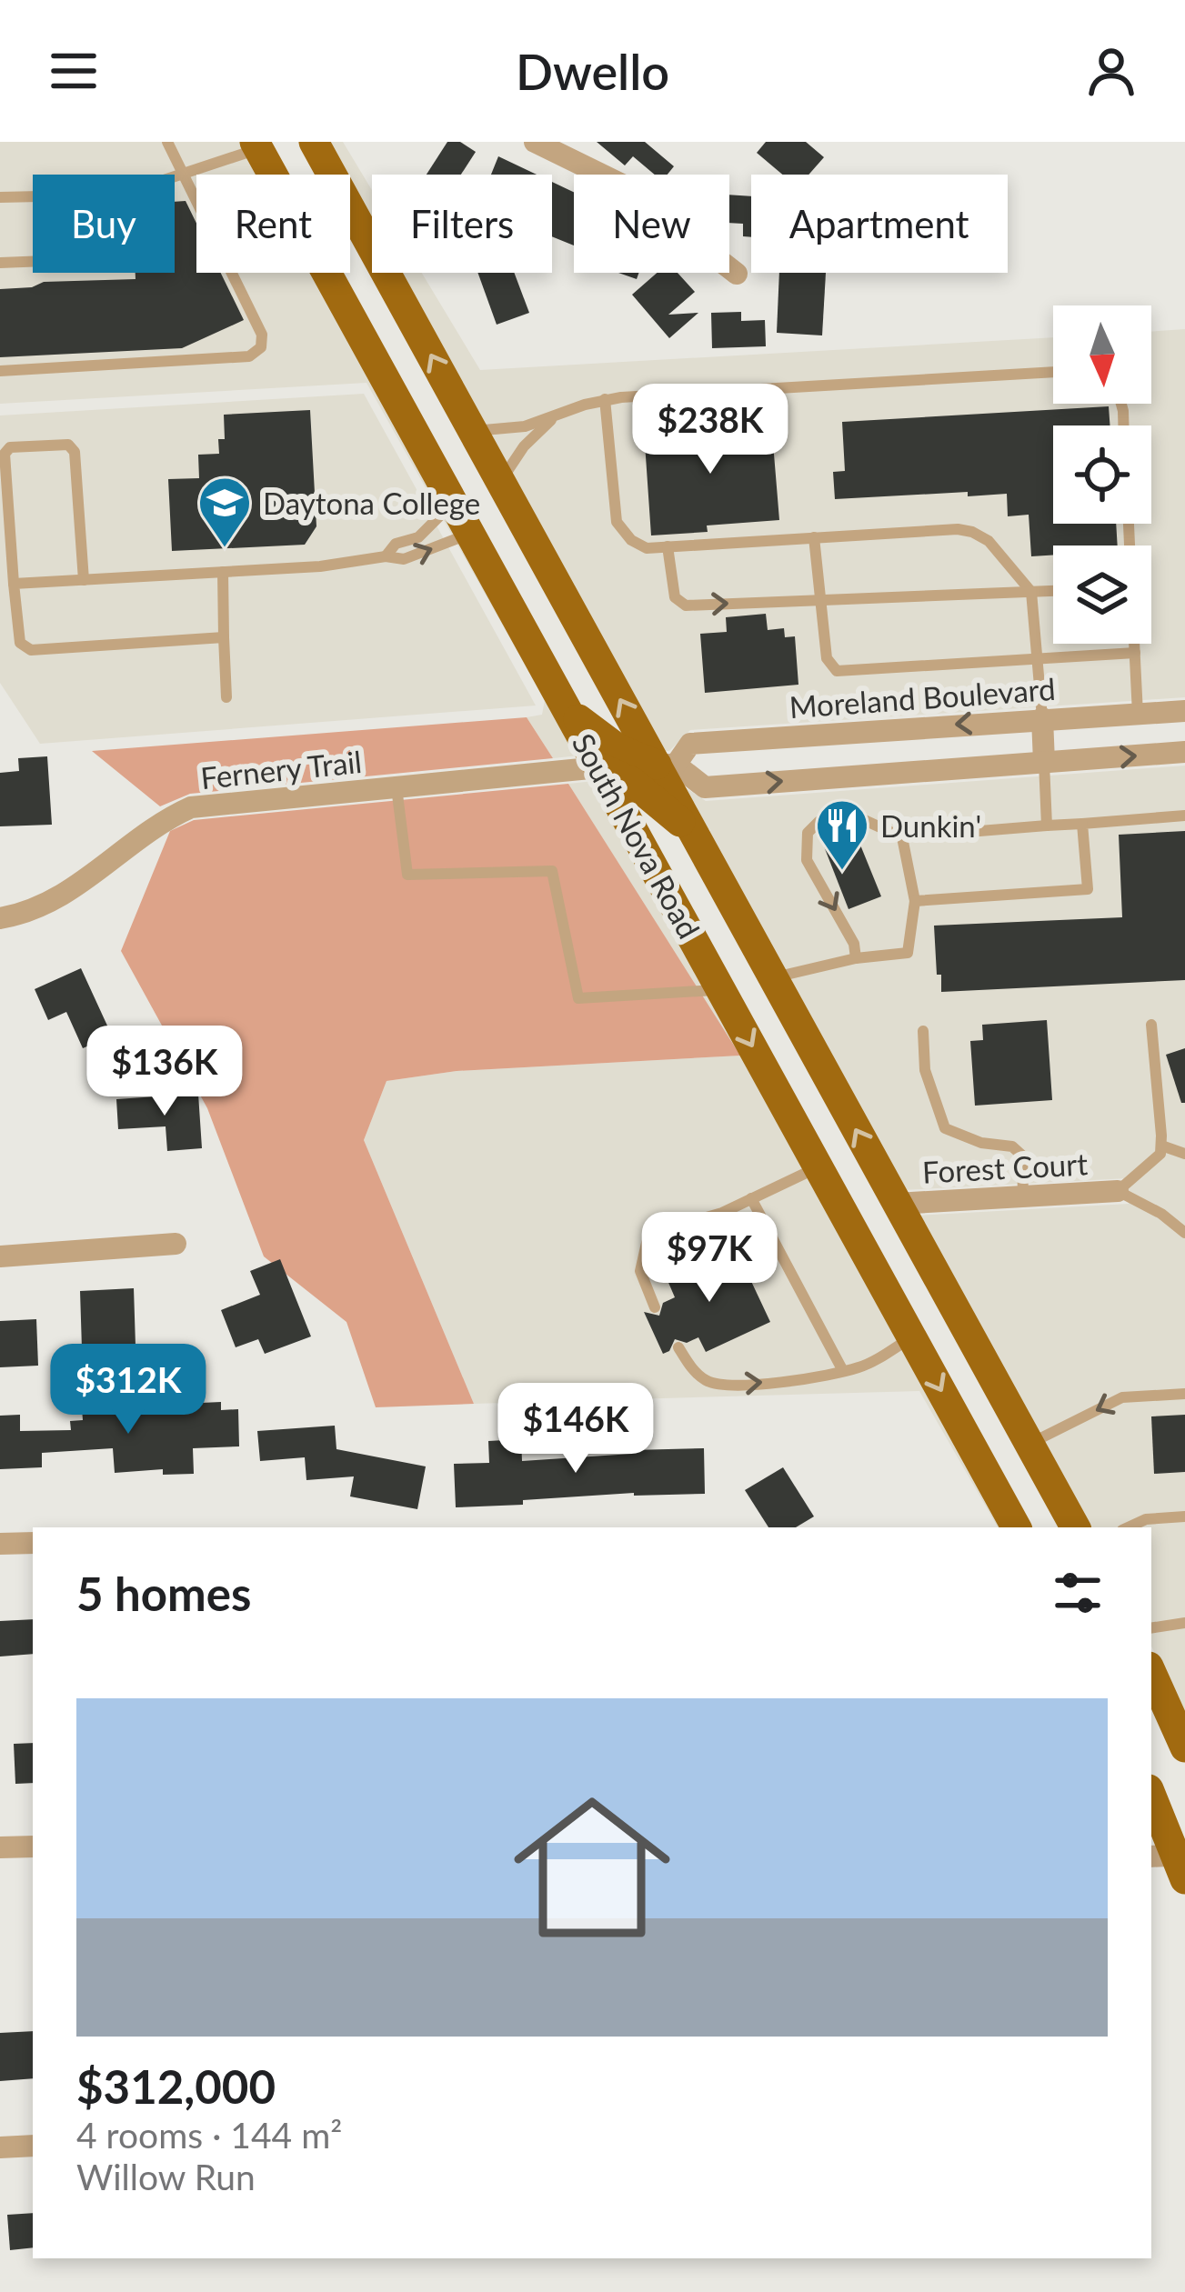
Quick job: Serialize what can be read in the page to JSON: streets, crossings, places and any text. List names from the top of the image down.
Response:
{
  "streets": {
    "main road": ["South Nova Road"],
    "street": ["Moreland Boulevard", "Fernery Trail", "Forest Court"]
  },
  "crossings": [
    ["Moreland Boulevard", "South Nova Road"],
    ["Fernery Trail", "South Nova Road"],
    ["South Nova Road", "Forest Court"]
  ],
  "places": {
    "school or university": ["Daytona College"],
    "restaurant": ["Dunkin'"]
  },
  "north": "bottom",
  "page": {
    "header": "Dwello",
    "chip": [
      "Buy",
      "Rent",
      "Filters",
      "New",
      "Apartment"
    ],
    "price": [
      "$238K",
      "$136K",
      "$97K",
      "$312K",
      "$146K"
    ],
    "heading": "5 homes",
    "list": [
      {
        "name": "$312,000",
        "note": "4 rooms · 144 m² · Willow Run"
      }
    ]
  }
}
